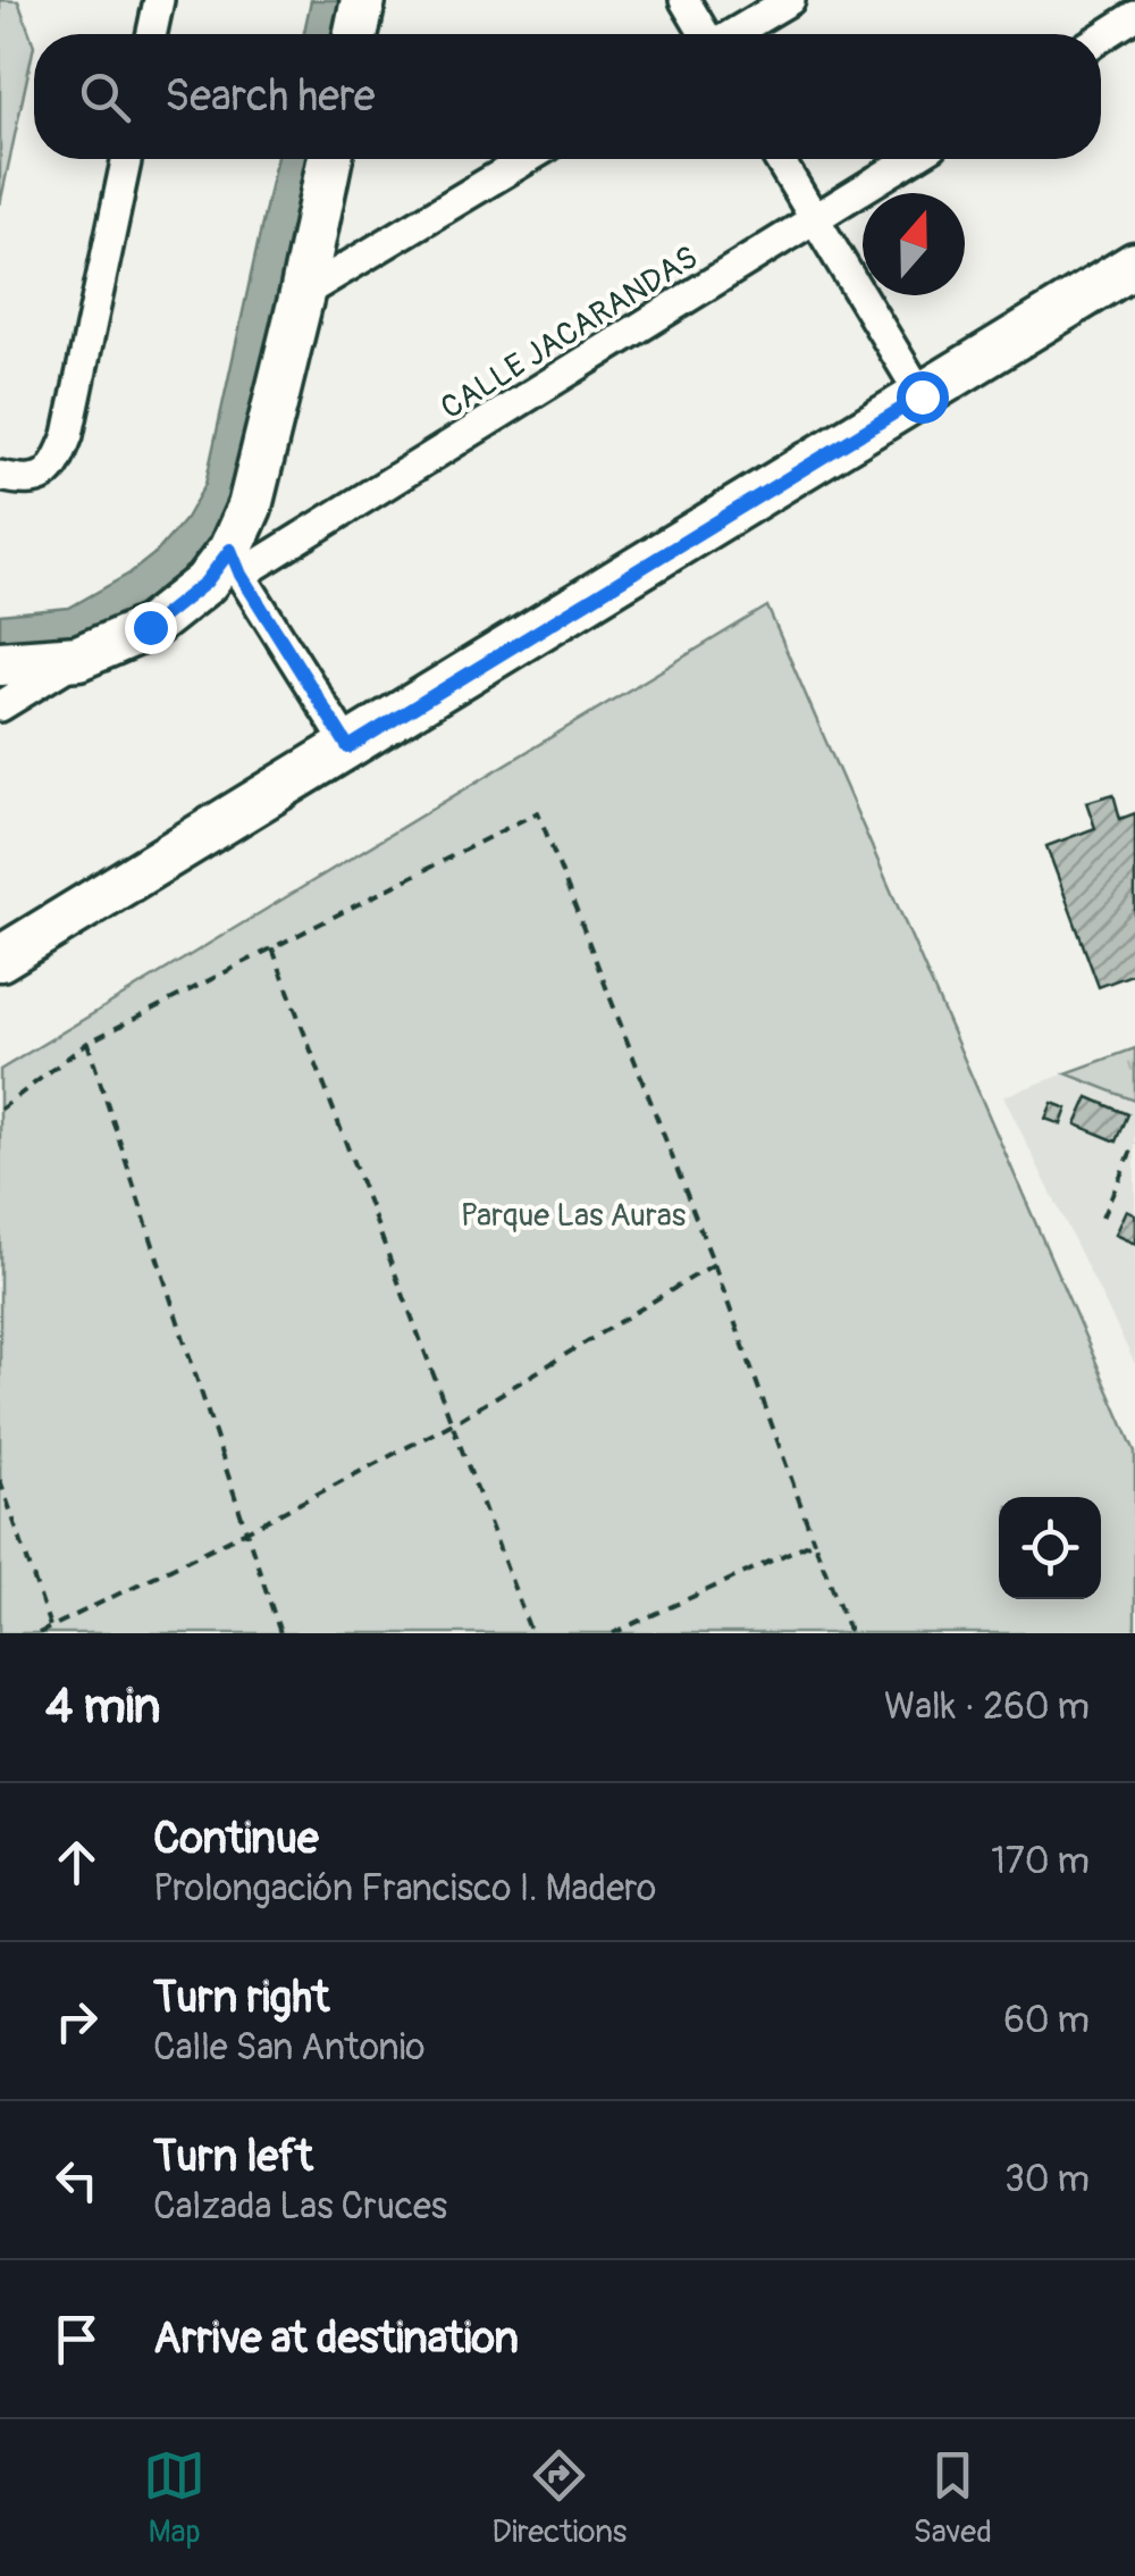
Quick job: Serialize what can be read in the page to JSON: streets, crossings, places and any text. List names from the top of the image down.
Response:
{
  "streets": {
    "street": ["CALLE JACARANDAS"]
  },
  "parks": ["Parque Las Auras"],
  "north": "top",
  "page": {
    "search": "Search here",
    "heading": ["4 min", "Walk · 260 m"],
    "list": [
      ["Continue", "Prolongación Francisco I. Madero", "170 m"],
      ["Turn right", "Calle San Antonio", "60 m"],
      ["Turn left", "Calzada Las Cruces", "30 m"],
      "Arrive at destination"
    ],
    "nav": ["Map", "Directions", "Saved"]
  }
}
